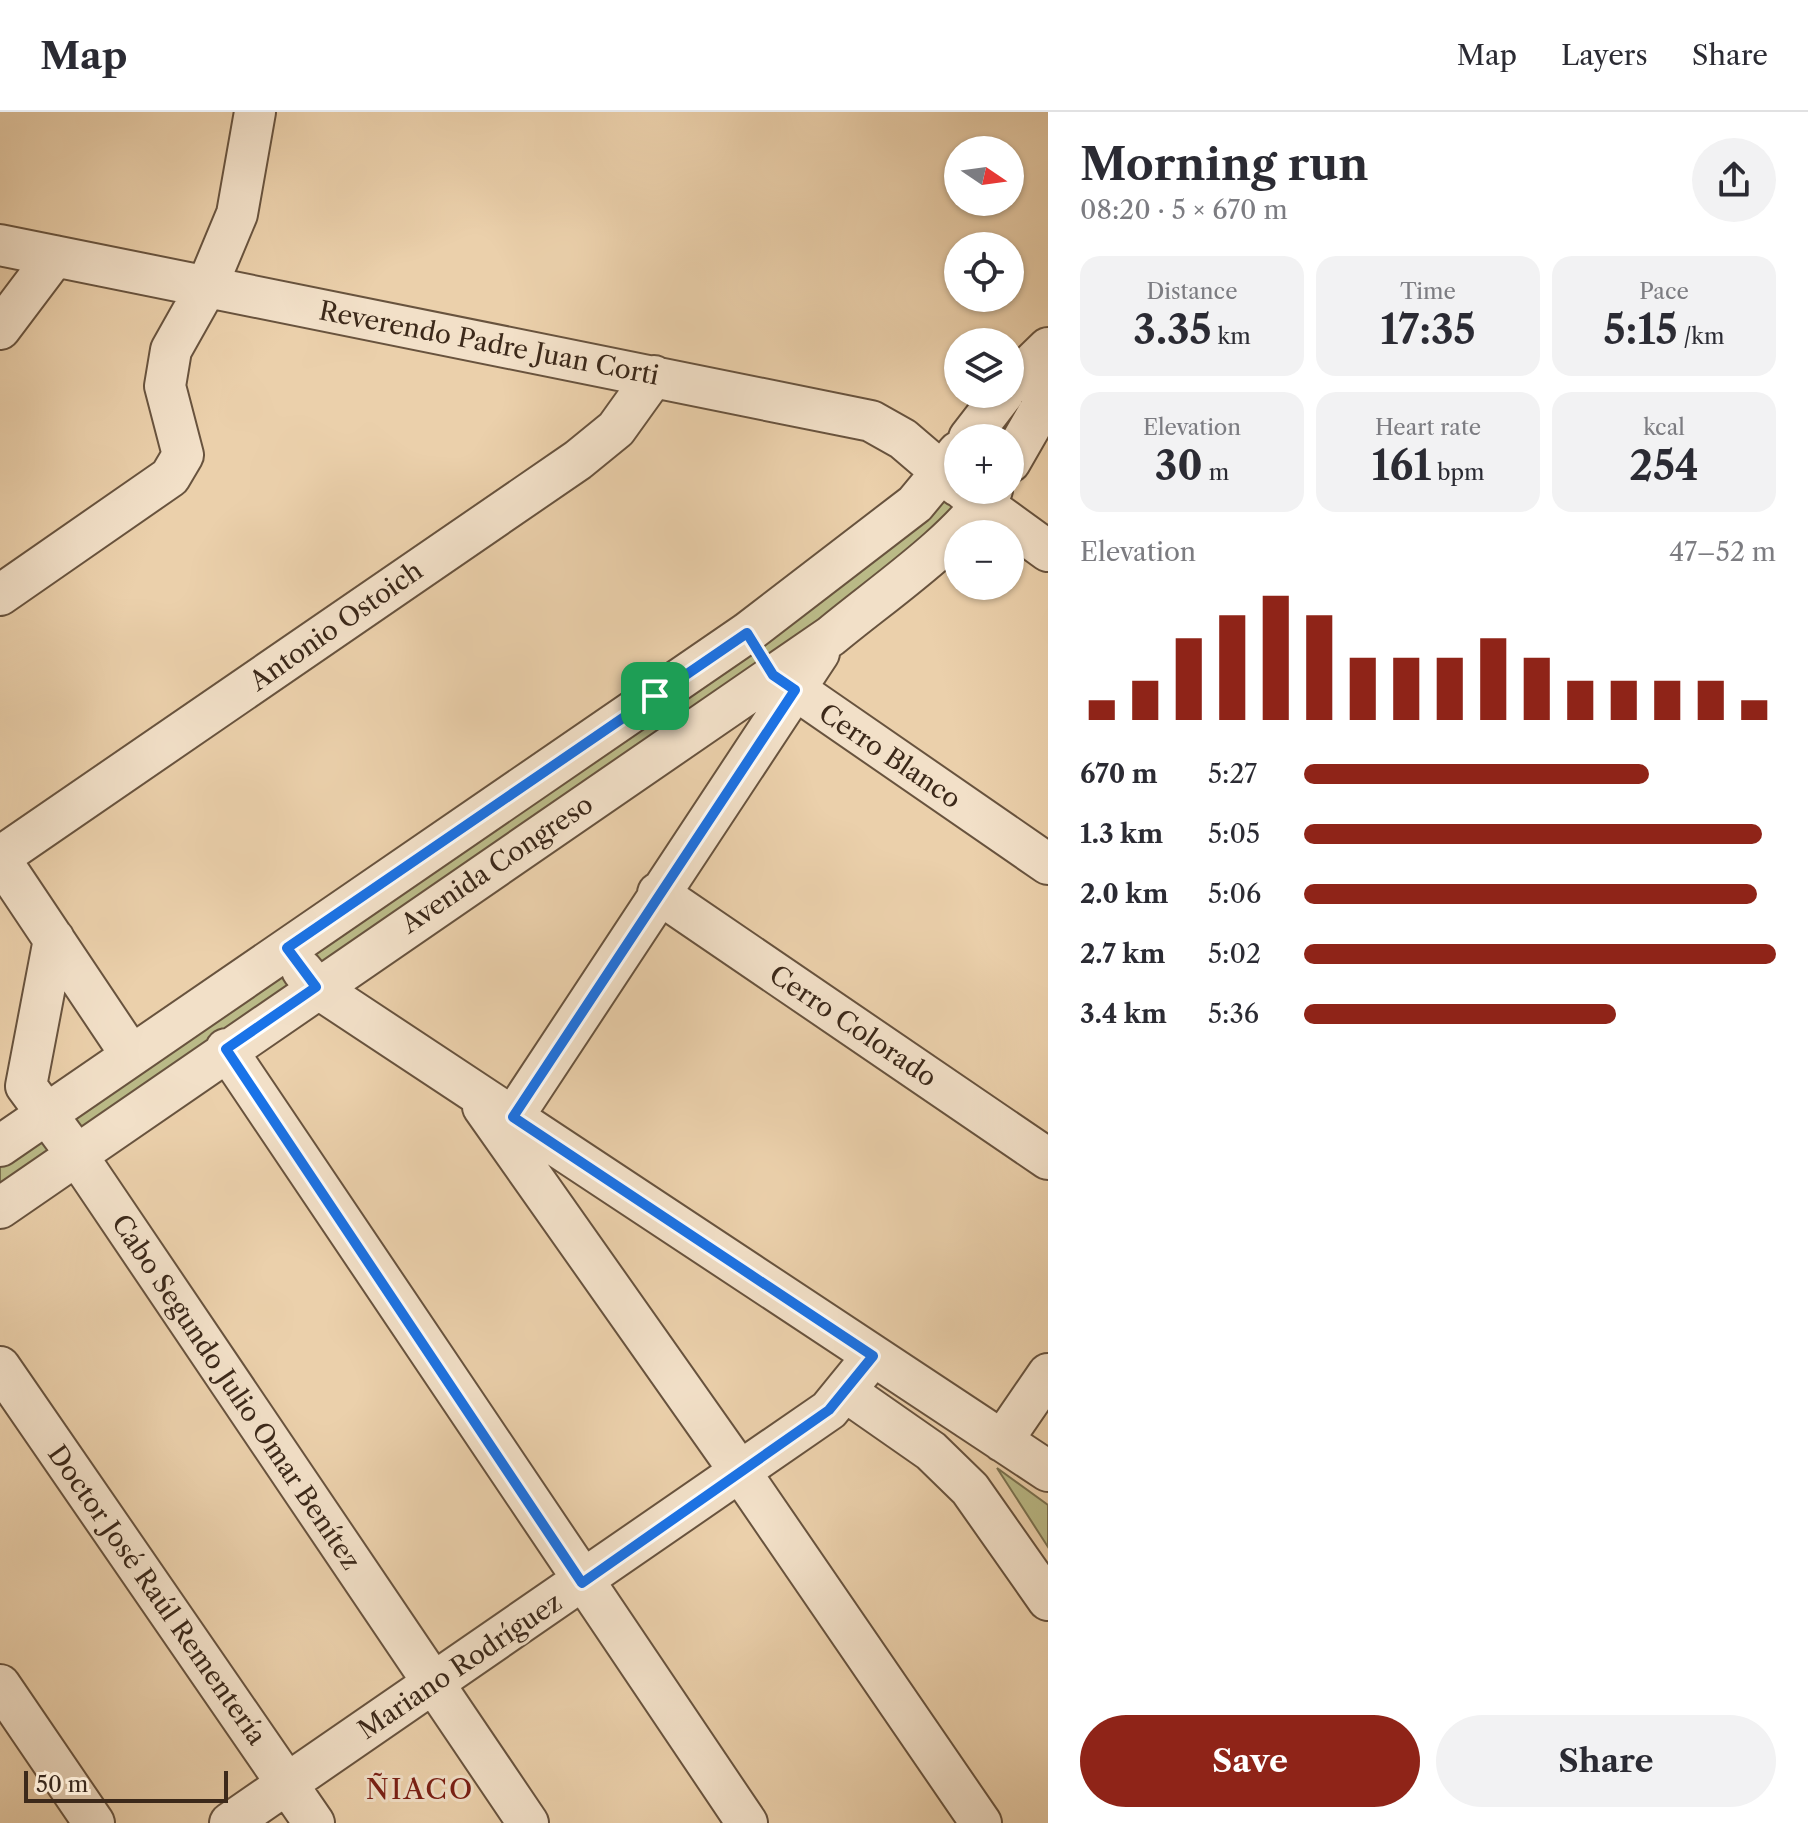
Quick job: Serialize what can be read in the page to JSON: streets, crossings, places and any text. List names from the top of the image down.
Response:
{
  "streets": {
    "street": [
      "Reverendo Padre Juan Corti",
      "Antonio Ostoich",
      "Cerro Blanco",
      "Avenida Congreso",
      "Cerro Colorado",
      "Cabo Segundo Julio Omar Benítez",
      "Doctor José Raúl Rementería",
      "Mariano Rodríguez"
    ]
  },
  "crossings": [
    ["Reverendo Padre Juan Corti", "Antonio Ostoich"],
    ["Cerro Blanco", "Avenida Congreso"],
    ["Avenida Congreso", "Cabo Segundo Julio Omar Benítez"],
    ["Cabo Segundo Julio Omar Benítez", "Mariano Rodríguez"],
    ["Doctor José Raúl Rementería", "Mariano Rodríguez"]
  ],
  "districts": ["ÑIACO"],
  "scale_bar": "50 m",
  "north": "right",
  "page": {
    "header": "Map",
    "nav": ["Map", "Layers", "Share"],
    "heading": ["Morning run", "08:20 · 5 × 670 m"],
    "map_buttons": ["+", "−"],
    "stats": [
      ["Distance", "3.35 km"],
      ["Time", "17:35"],
      ["Pace", "5:15 /km"],
      ["Elevation", "30 m"],
      ["Heart rate", "161 bpm"],
      ["kcal", "254"]
    ],
    "chart": ["Elevation", "47–52 m"],
    "list": [
      {
        "name": "670 m",
        "note": "5:27"
      },
      {
        "name": "1.3 km",
        "note": "5:05"
      },
      {
        "name": "2.0 km",
        "note": "5:06"
      },
      {
        "name": "2.7 km",
        "note": "5:02"
      },
      {
        "name": "3.4 km",
        "note": "5:36"
      }
    ],
    "buttons": ["Save", "Share"],
    "scale": "50 m"
  }
}
